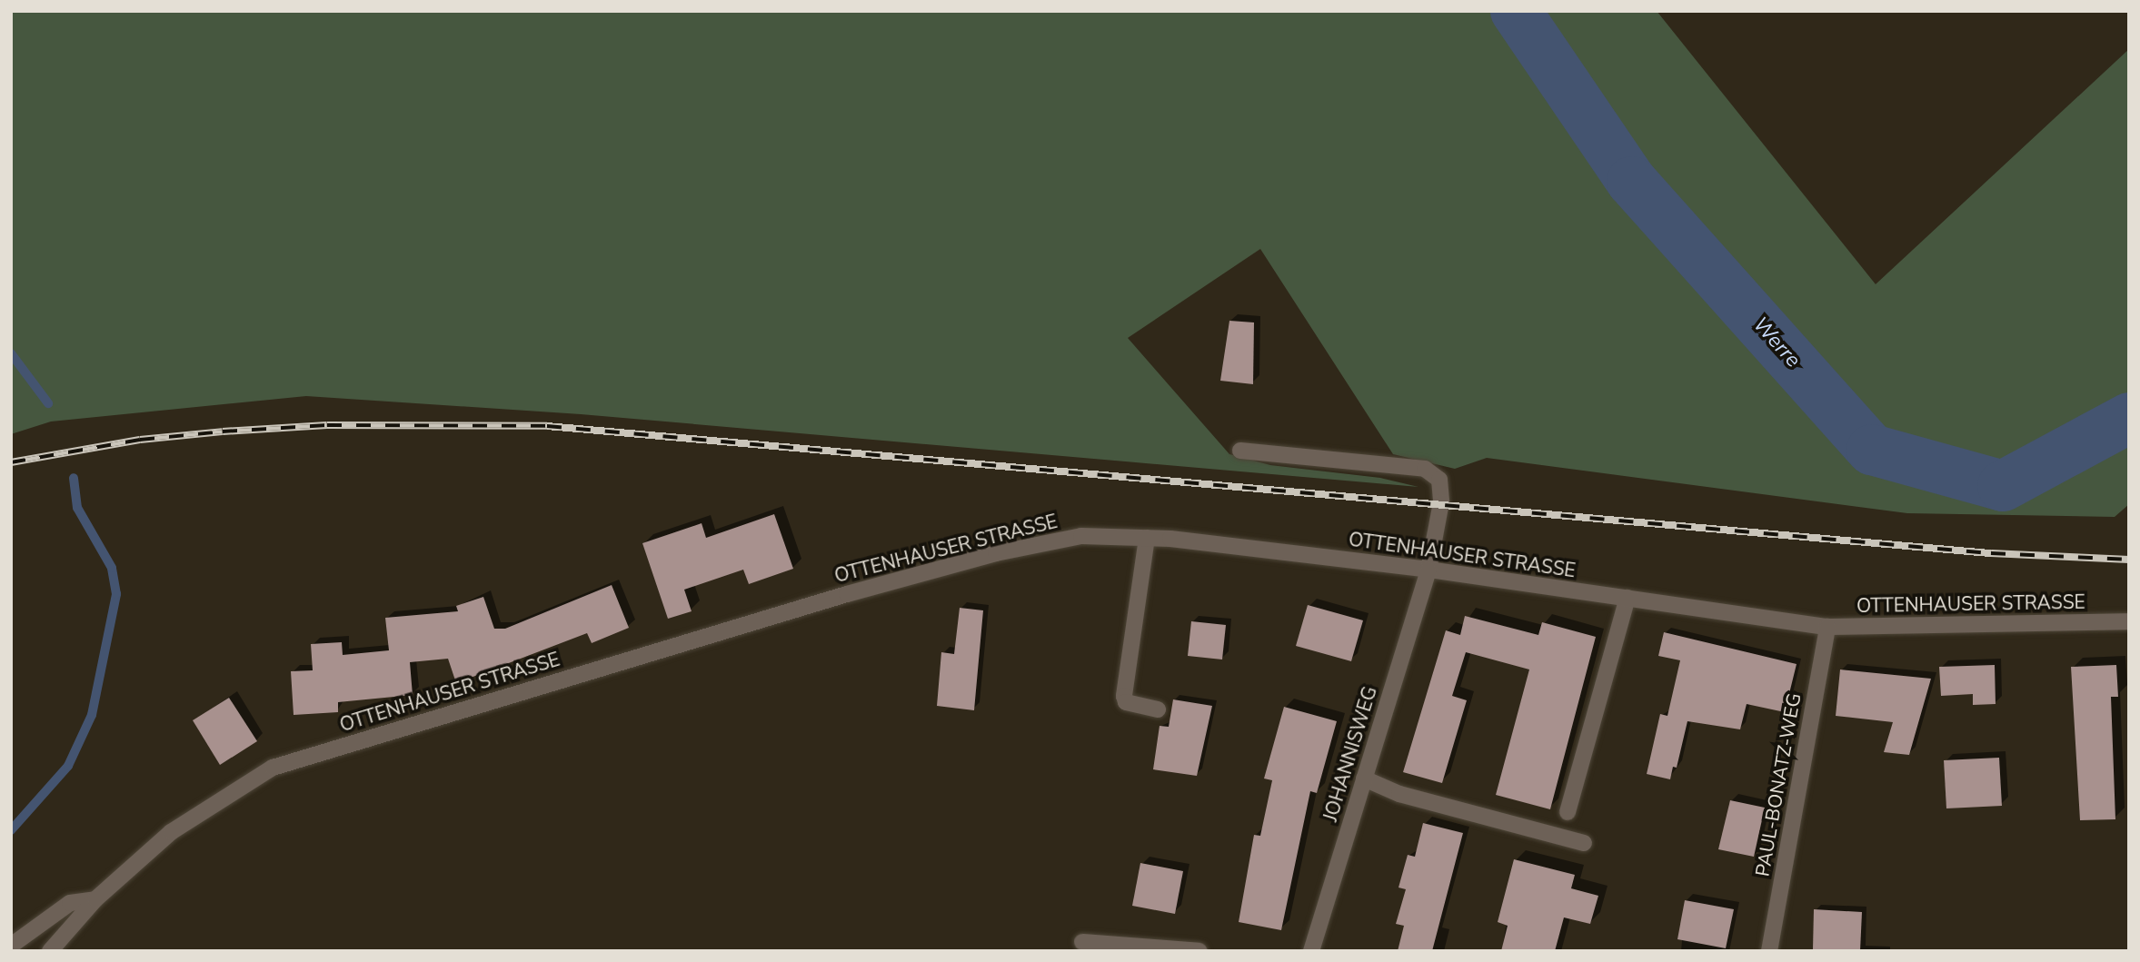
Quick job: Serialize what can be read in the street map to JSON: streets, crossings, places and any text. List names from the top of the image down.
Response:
{
  "streets": {
    "street": ["OTTENHAUSER STRASSE", "JOHANNISWEG", "PAUL-BONATZ-WEG"]
  },
  "crossings": [
    ["OTTENHAUSER STRASSE", "JOHANNISWEG"],
    ["OTTENHAUSER STRASSE", "PAUL-BONATZ-WEG"]
  ],
  "water": ["Werre"]
}
